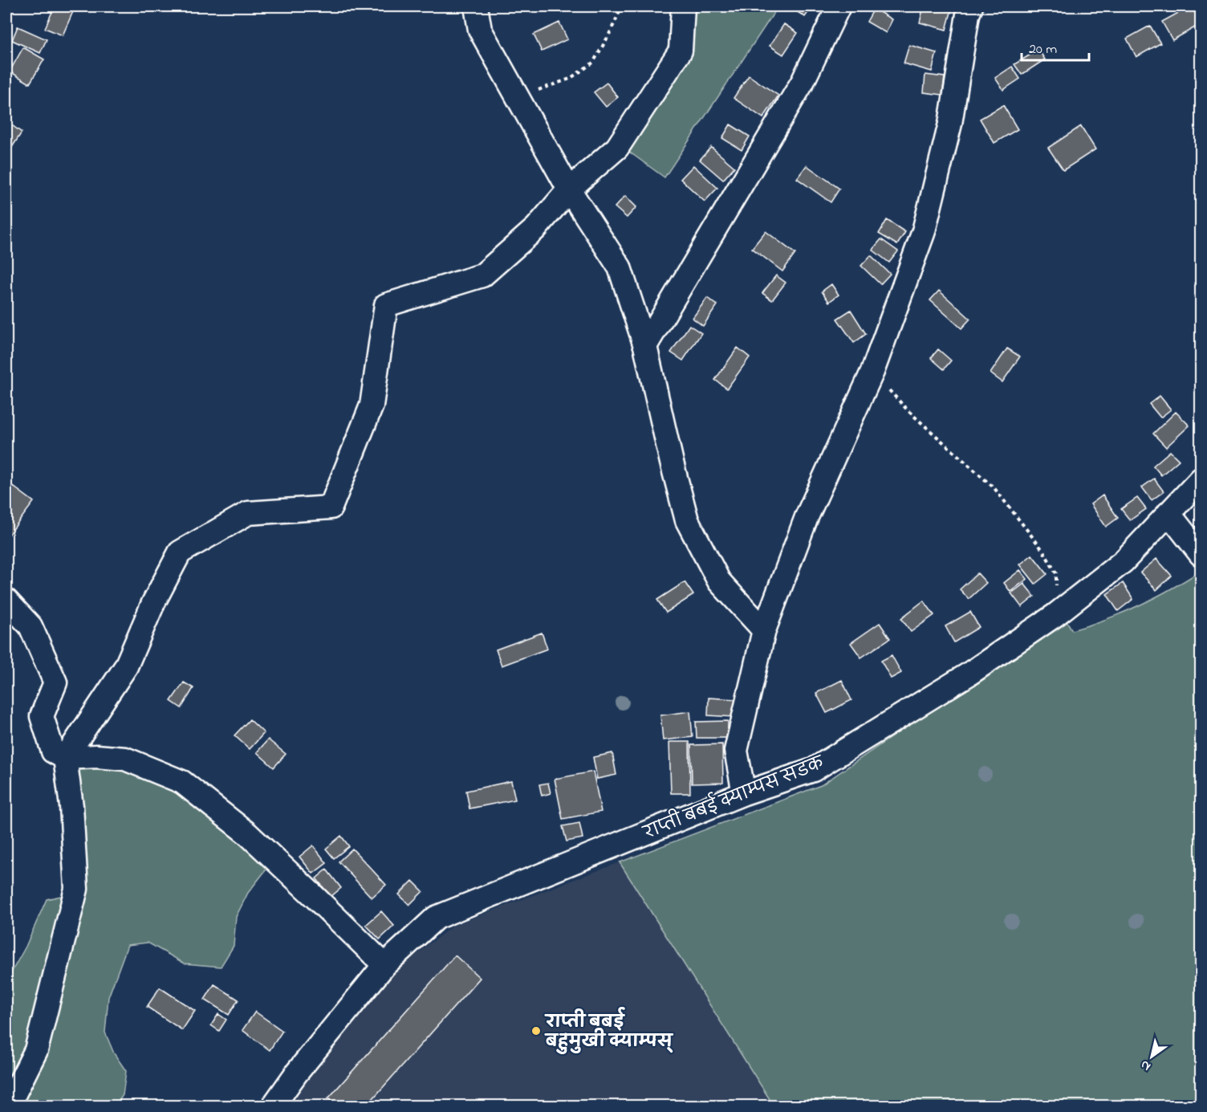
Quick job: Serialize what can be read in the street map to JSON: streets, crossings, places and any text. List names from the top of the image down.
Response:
{
  "streets": {
    "street": ["राप्ती बबई क्याम्पस सडक"]
  },
  "places": ["राप्ती बबई बहुमुखी क्याम्पस्"],
  "scale_bar": "20 m",
  "north": "bottom left"
}
